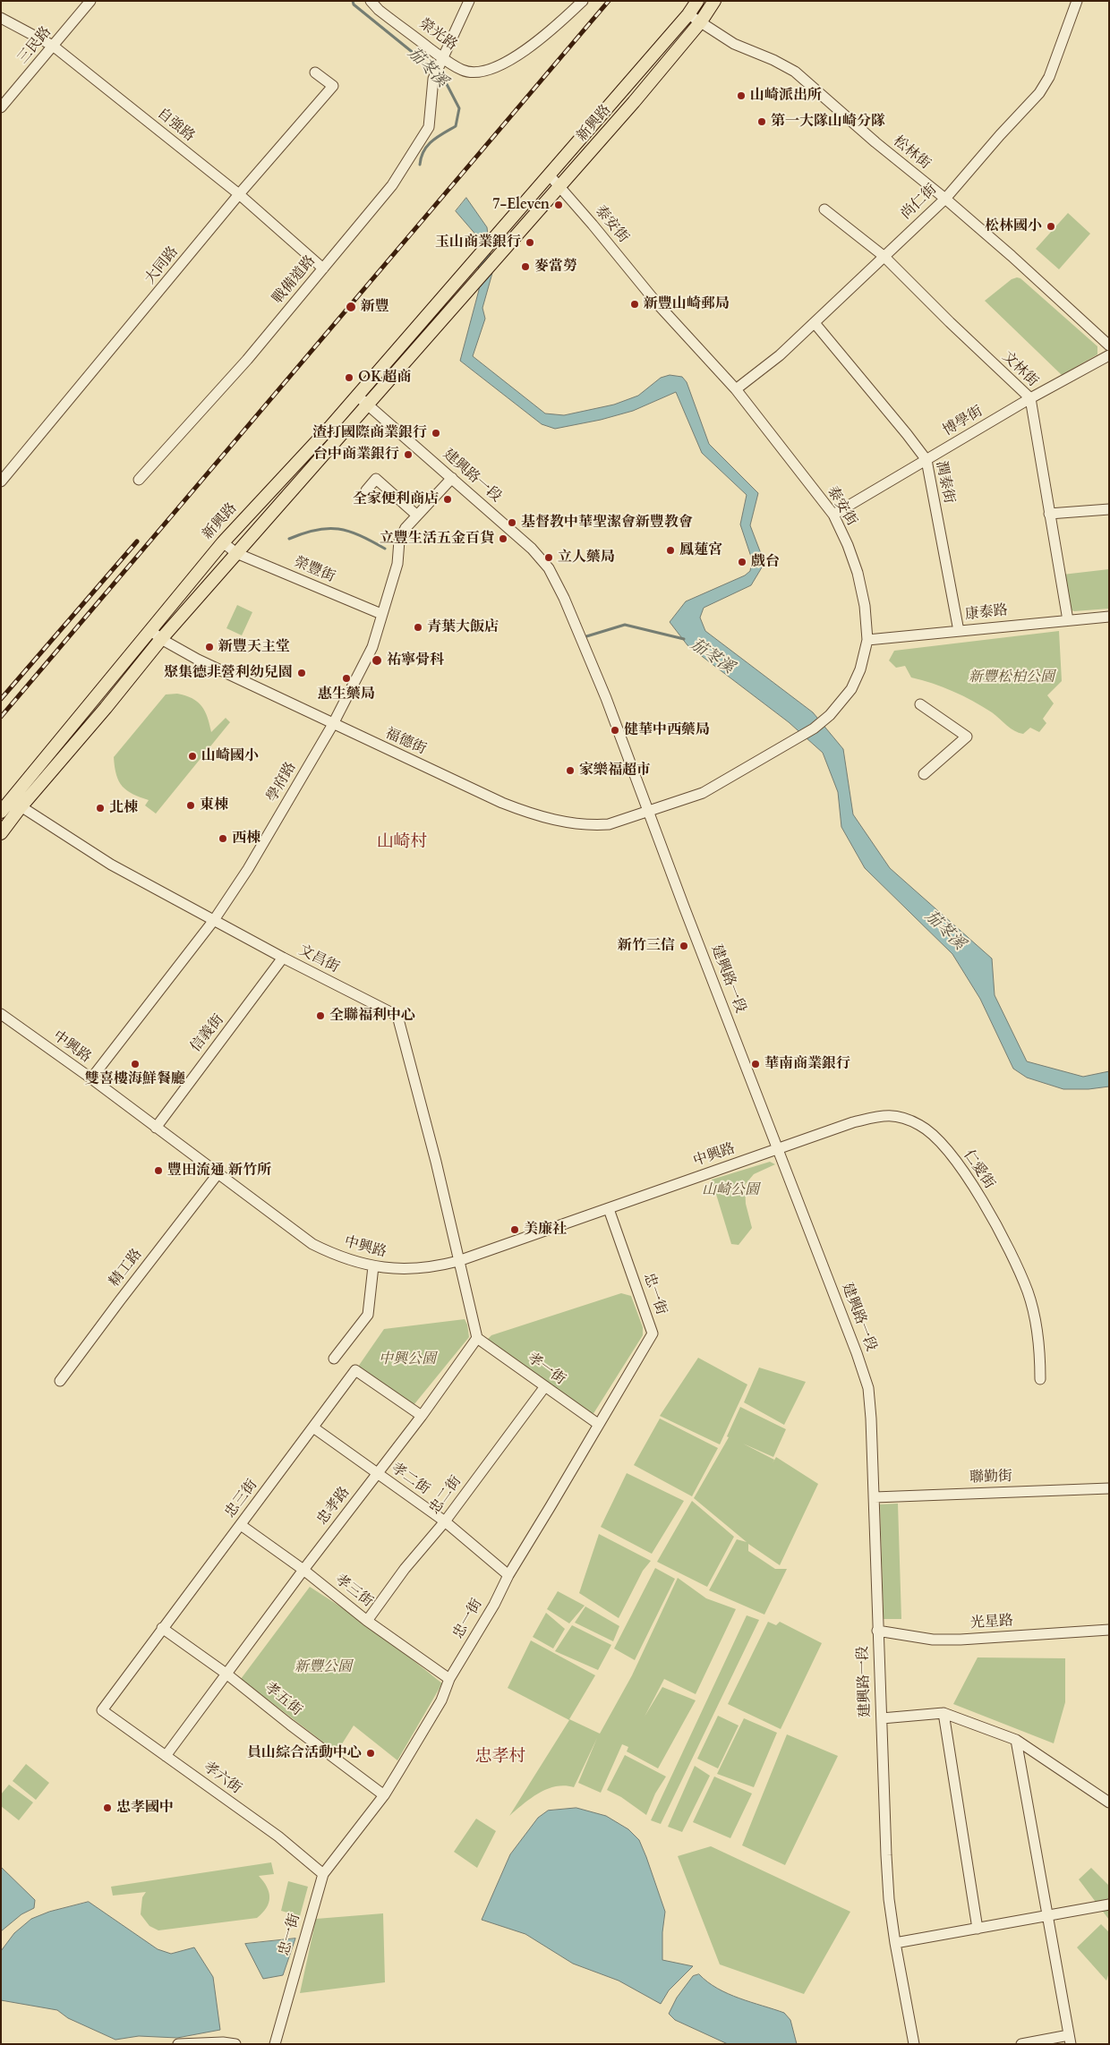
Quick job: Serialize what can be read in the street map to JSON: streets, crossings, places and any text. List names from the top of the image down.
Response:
{
  "streets": {
    "main road": ["新興路"],
    "street": [
      "榮光路",
      "三民路",
      "自強路",
      "松林街",
      "尚仁街",
      "泰安街",
      "大同路",
      "戰備道路",
      "文林街",
      "博學街",
      "建興路一段",
      "潤泰街",
      "榮豐街",
      "康泰路",
      "福德街",
      "學府路",
      "文昌街",
      "信義街",
      "中興路",
      "仁愛街",
      "精工路",
      "忠一街",
      "孝一街",
      "聯勤街",
      "孝二街",
      "忠二街",
      "忠三街",
      "忠孝路",
      "孝三街",
      "光星路",
      "孝五街",
      "孝六街"
    ]
  },
  "crossings": [
    ["榮光路", "戰備道路"],
    ["三民路", "自強路"],
    ["新興路", "松林街"],
    ["新興路", "泰安街"],
    ["新興路", "建興路一段"],
    ["新興路", "榮豐街"],
    ["新興路", "福德街"],
    ["新興路", "文昌街"],
    ["自強路", "大同路"],
    ["自強路", "戰備道路"],
    ["松林街", "尚仁街"],
    ["尚仁街", "泰安街"],
    ["尚仁街", "文林街"],
    ["尚仁街", "潤泰街"],
    ["泰安街", "博學街"],
    ["泰安街", "建興路一段"],
    ["泰安街", "康泰路"],
    ["泰安街", "福德街"],
    ["文林街", "博學街"],
    ["文林街", "康泰路"],
    ["博學街", "潤泰街"],
    ["建興路一段", "福德街"],
    ["建興路一段", "學府路"],
    ["建興路一段", "中興路"],
    ["建興路一段", "仁愛街"],
    ["建興路一段", "聯勤街"],
    ["建興路一段", "光星路"],
    ["潤泰街", "康泰路"],
    ["榮豐街", "學府路"],
    ["福德街", "學府路"],
    ["學府路", "文昌街"],
    ["學府路", "中興路"],
    ["文昌街", "信義街"],
    ["文昌街", "中興路"],
    ["信義街", "中興路"],
    ["中興路", "仁愛街"],
    ["中興路", "精工路"],
    ["中興路", "忠一街"],
    ["忠一街", "孝一街"],
    ["忠一街", "孝二街"],
    ["忠一街", "孝三街"],
    ["忠一街", "孝五街"],
    ["忠一街", "孝六街"],
    ["孝一街", "忠二街"],
    ["孝一街", "忠孝路"],
    ["孝二街", "忠二街"],
    ["孝二街", "忠三街"],
    ["孝二街", "忠孝路"],
    ["忠二街", "孝三街"],
    ["忠三街", "忠孝路"],
    ["忠三街", "孝三街"],
    ["忠三街", "孝五街"],
    ["忠三街", "孝六街"],
    ["忠孝路", "孝三街"],
    ["忠孝路", "孝五街"],
    ["忠孝路", "孝六街"]
  ],
  "districts": ["山崎村", "忠孝村"],
  "water": ["茄苳溪"],
  "parks": [
    "新豐松柏公園",
    "山崎公園",
    "中興公園",
    "新豐公園"
  ],
  "places": [
    "山崎派出所",
    "第一大隊山崎分隊",
    "7-Eleven",
    "松林國小",
    "玉山商業銀行",
    "麥當勞",
    "新豐山崎郵局",
    "新豐",
    "OK超商",
    "渣打國際商業銀行",
    "台中商業銀行",
    "全家便利商店",
    "基督教中華聖潔會新豐教會",
    "立豐生活五金百貨",
    "鳳蓮宮",
    "立人藥局",
    "戲台",
    "青葉大飯店",
    "新豐天主堂",
    "祐寧骨科",
    "聚集德非營利幼兒園",
    "惠生藥局",
    "健華中西藥局",
    "山崎國小",
    "家樂福超市",
    "東棟",
    "北棟",
    "西棟",
    "新竹三信",
    "全聯福利中心",
    "雙喜樓海鮮餐廳",
    "華南商業銀行",
    "豐田流通 新竹所",
    "美廉社",
    "員山綜合活動中心",
    "忠孝國中"
  ]
}
